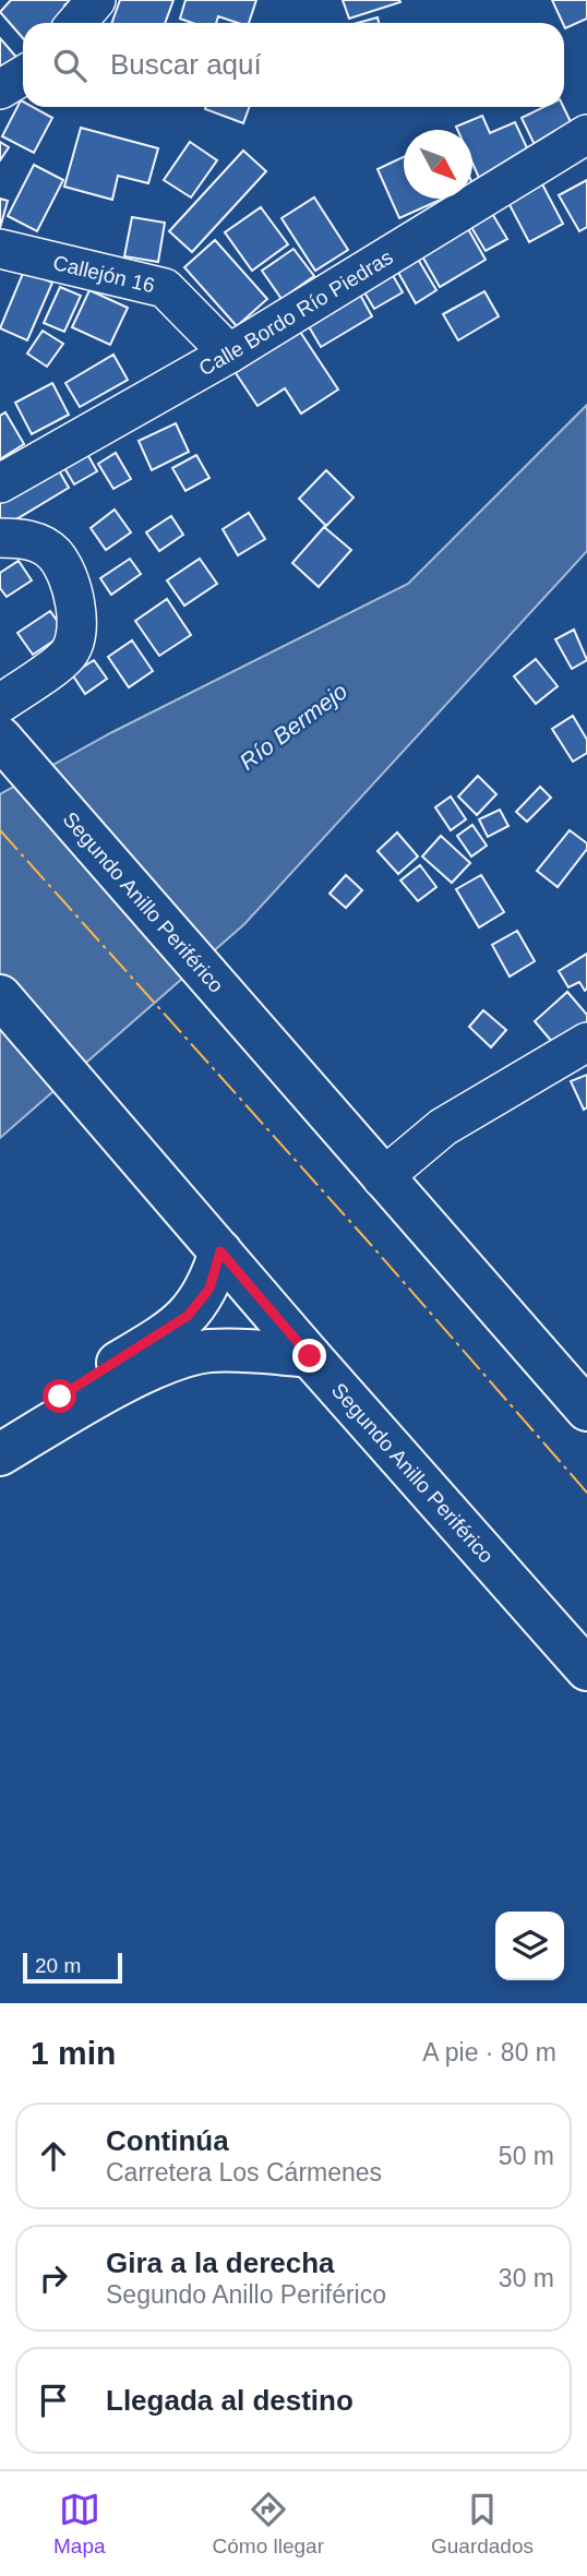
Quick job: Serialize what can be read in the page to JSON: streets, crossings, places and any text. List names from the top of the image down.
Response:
{
  "streets": {
    "main road": ["Segundo Anillo Periférico"],
    "street": ["Callejón 16", "Calle Bordo Río Piedras"]
  },
  "crossings": [
    ["Callejón 16", "Calle Bordo Río Piedras"]
  ],
  "water": ["Río Bermejo"],
  "scale_bar": "20 m",
  "north": "bottom right",
  "page": {
    "search": "Buscar aquí",
    "scale": "20 m",
    "heading": ["1 min", "A pie · 80 m"],
    "list": [
      ["Continúa", "Carretera Los Cármenes", "50 m"],
      ["Gira a la derecha", "Segundo Anillo Periférico", "30 m"],
      "Llegada al destino"
    ],
    "nav": ["Mapa", "Cómo llegar", "Guardados"]
  }
}
